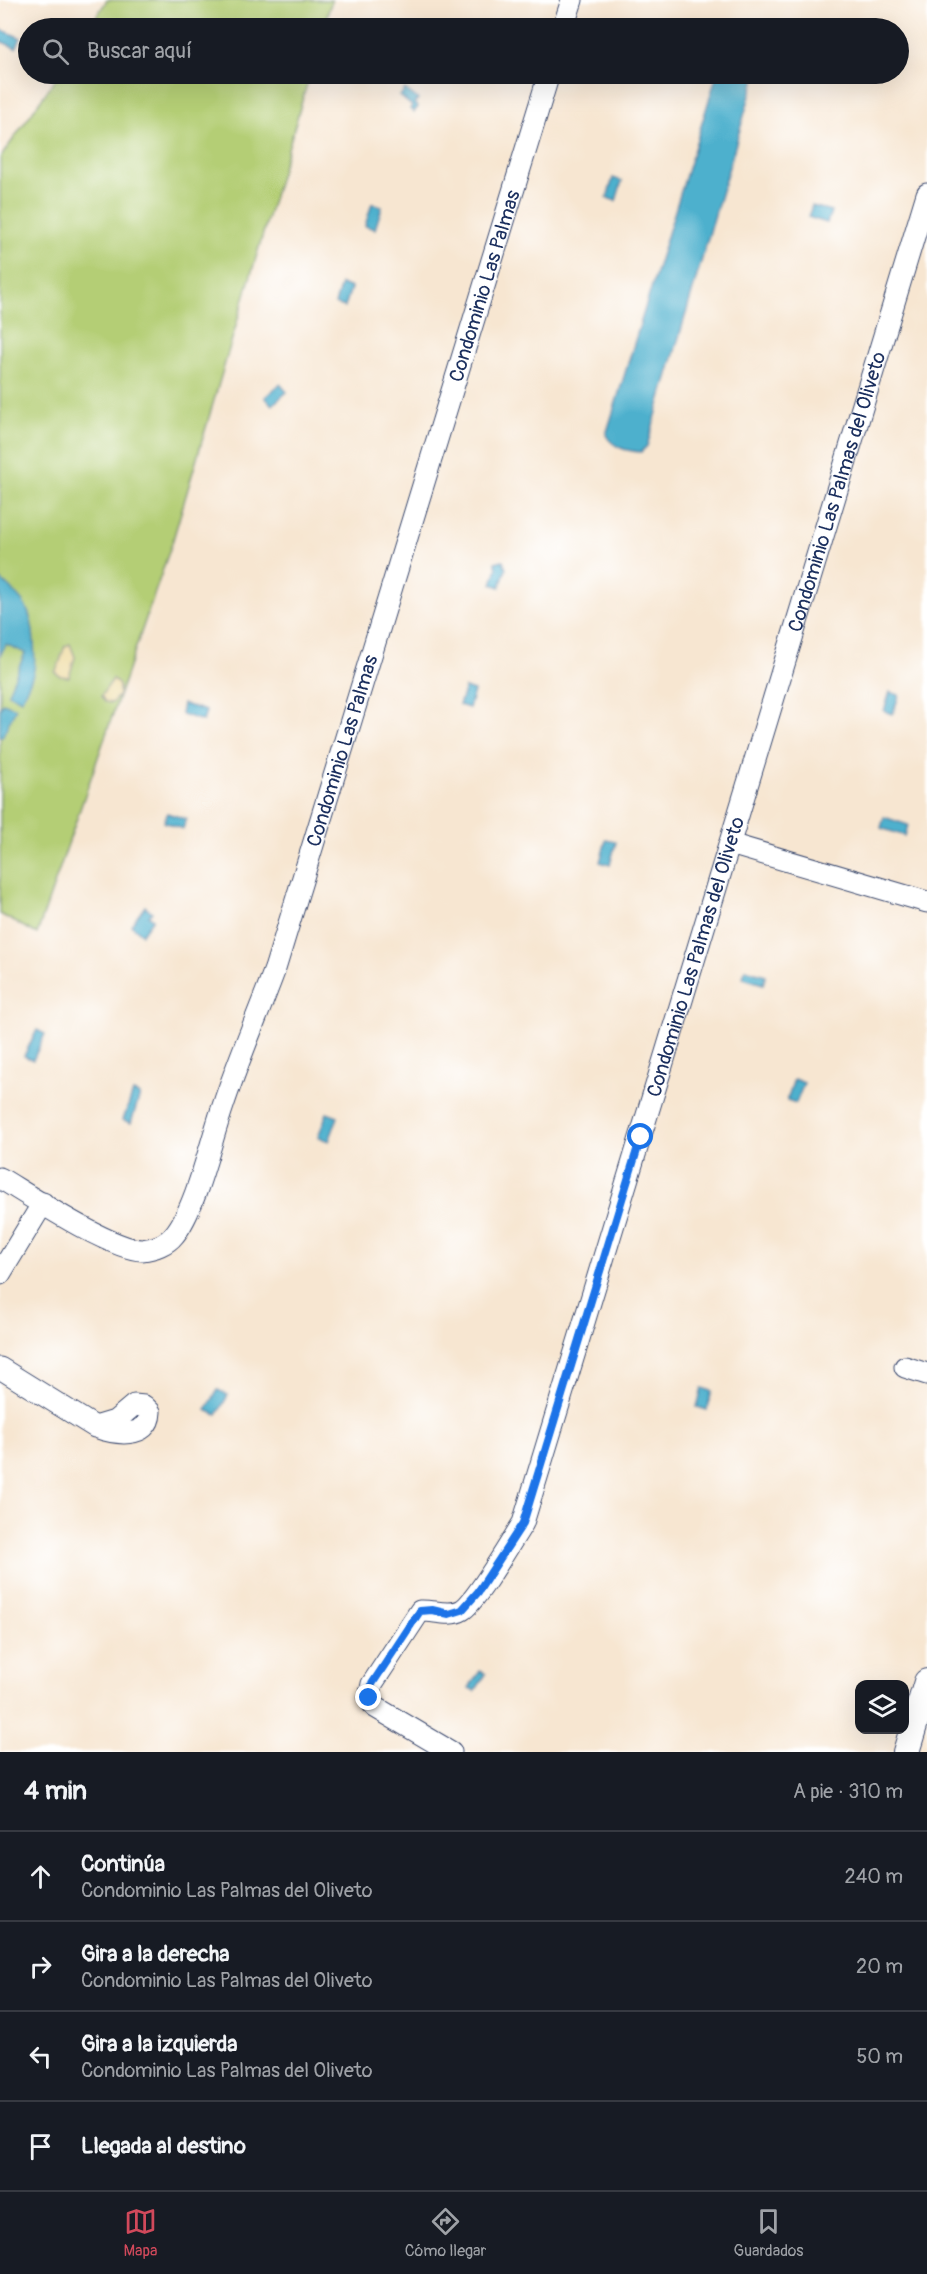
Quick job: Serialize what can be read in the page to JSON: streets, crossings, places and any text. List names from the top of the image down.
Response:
{
  "streets": {
    "street": ["Condominio Las Palmas", "Condominio Las Palmas del Oliveto"]
  },
  "page": {
    "search": "Buscar aquí",
    "heading": ["4 min", "A pie · 310 m"],
    "list": [
      ["Continúa", "Condominio Las Palmas del Oliveto", "240 m"],
      ["Gira a la derecha", "Condominio Las Palmas del Oliveto", "20 m"],
      ["Gira a la izquierda", "Condominio Las Palmas del Oliveto", "50 m"],
      "Llegada al destino"
    ],
    "nav": ["Mapa", "Cómo llegar", "Guardados"]
  }
}
